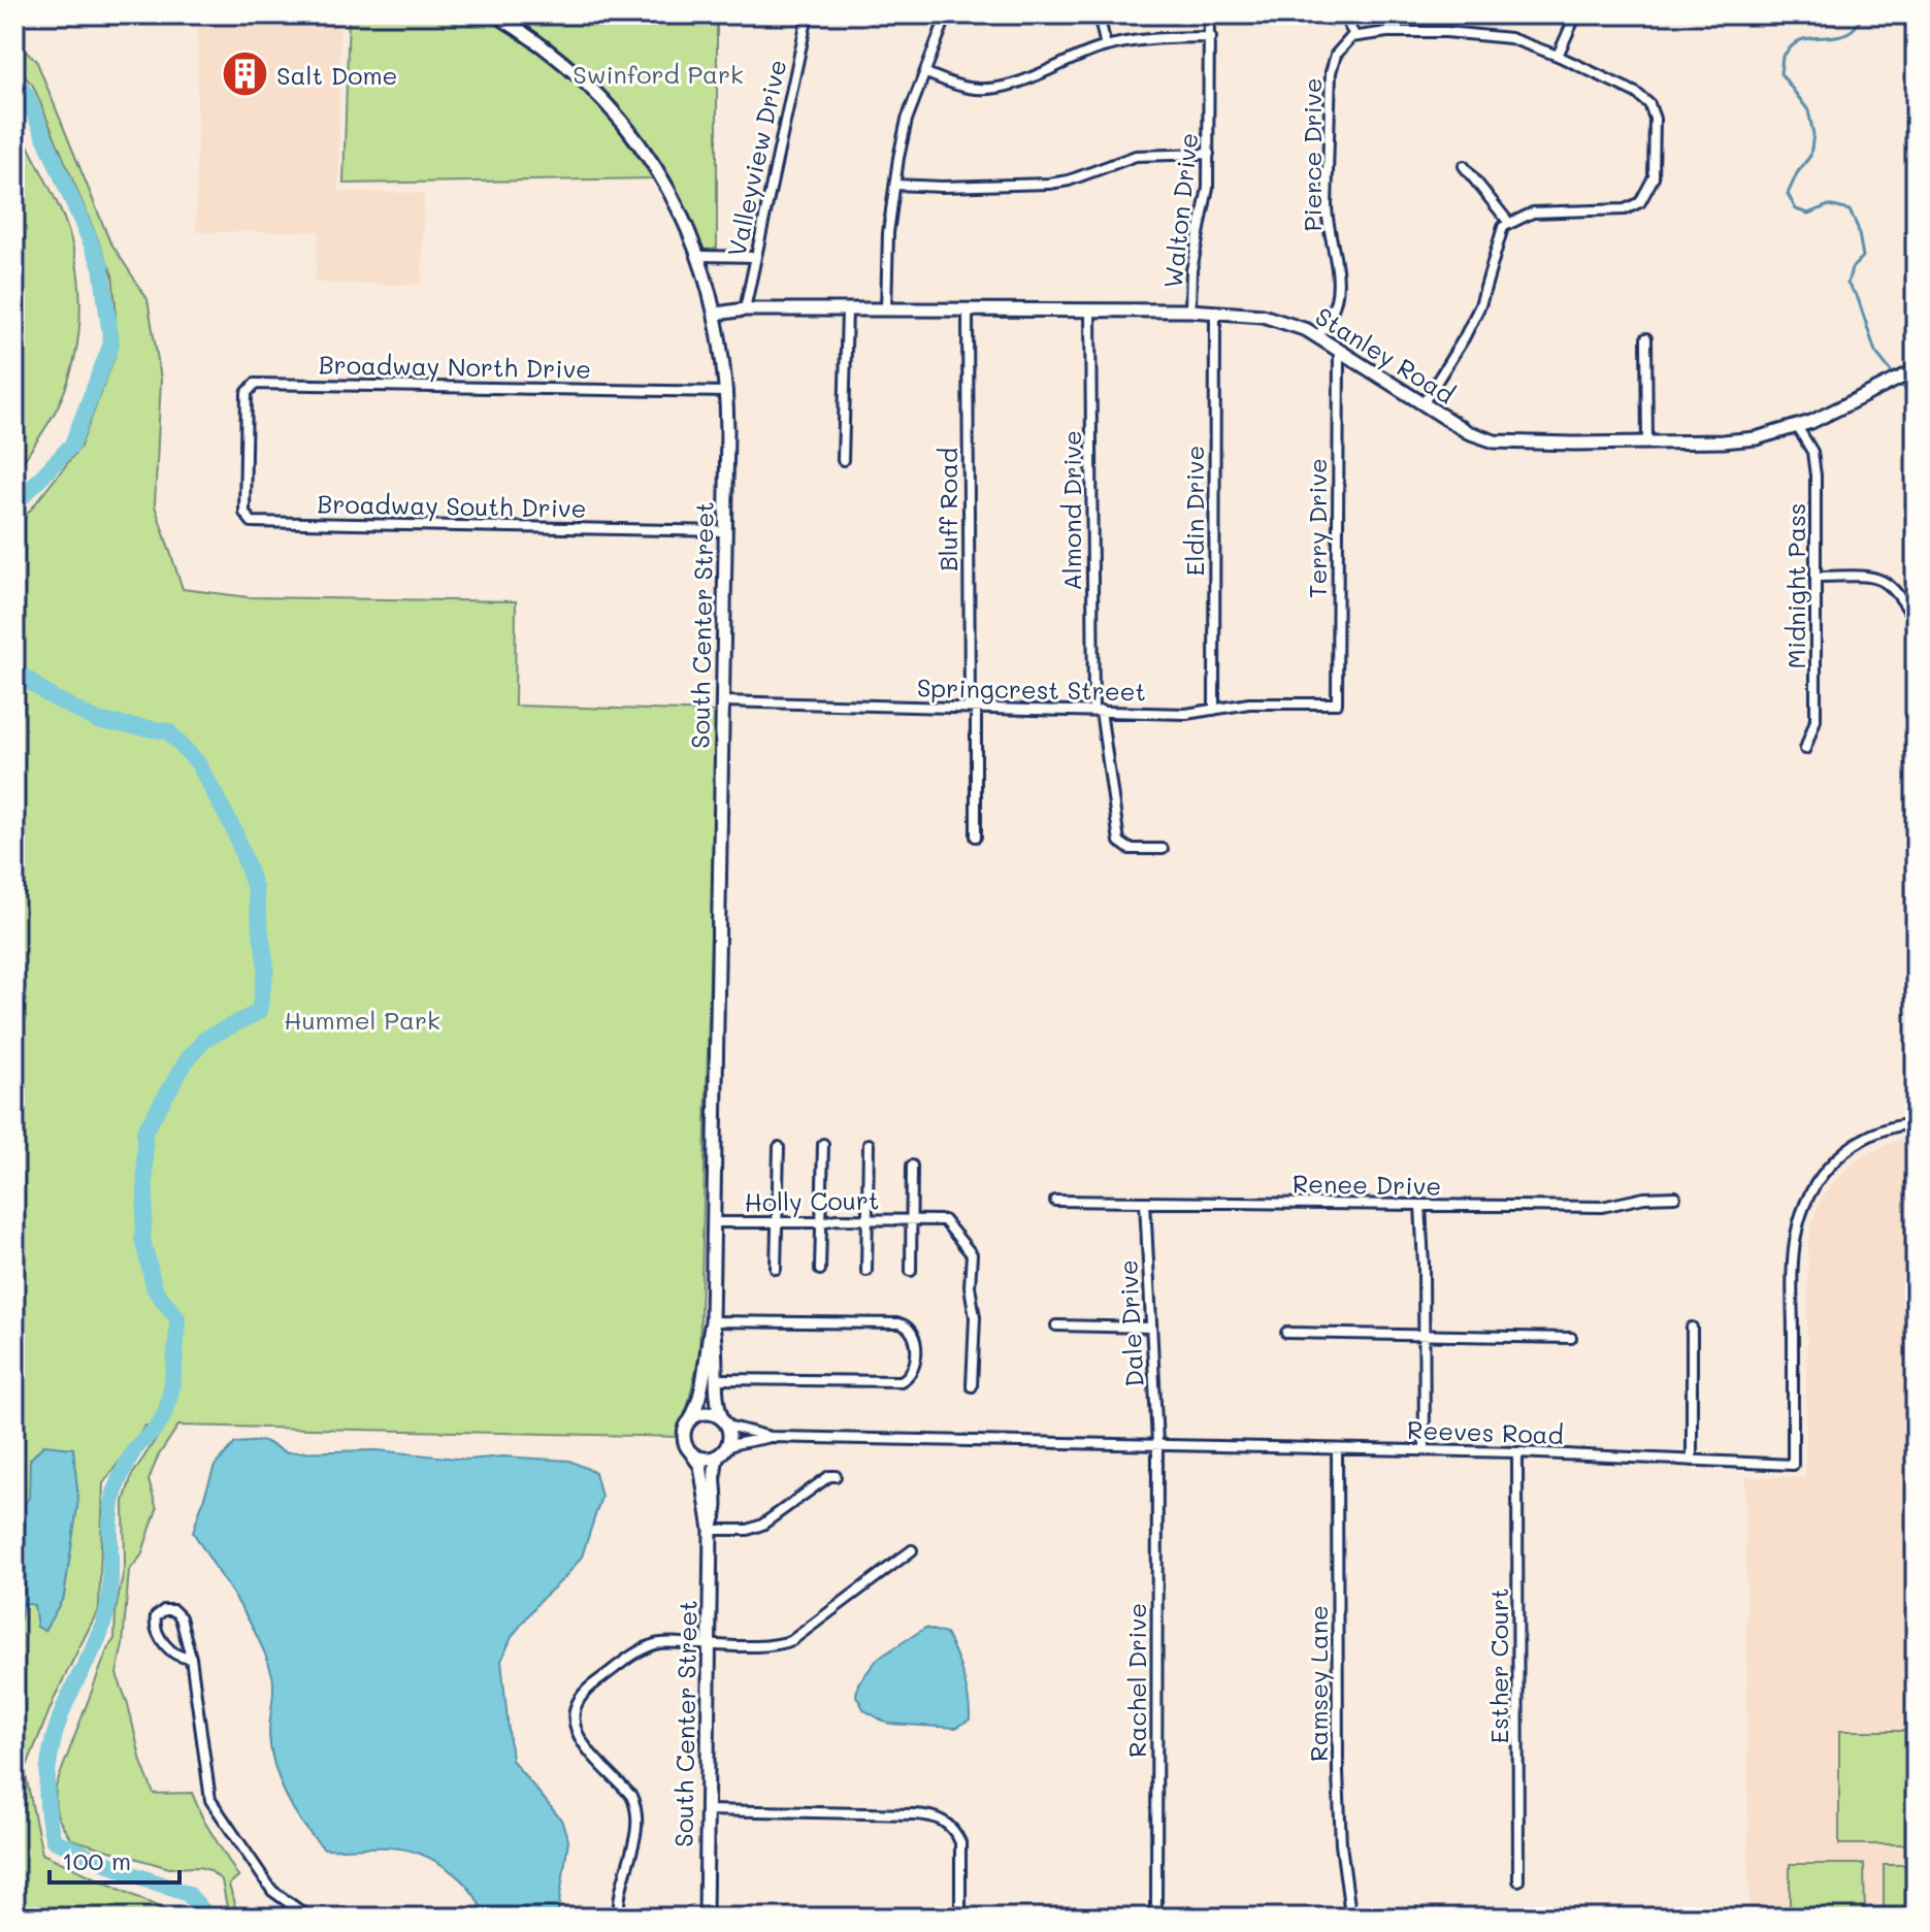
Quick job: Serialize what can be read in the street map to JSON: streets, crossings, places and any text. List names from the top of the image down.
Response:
{
  "streets": {
    "main road": ["Stanley Road", "South Center Street"],
    "street": [
      "Pierce Drive",
      "Valleyview Drive",
      "Walton Drive",
      "Broadway North Drive",
      "Broadway South Drive",
      "Bluff Road",
      "Almond Drive",
      "Eldin Drive",
      "Terry Drive",
      "Midnight Pass",
      "Springcrest Street",
      "Renee Drive",
      "Holly Court",
      "Dale Drive",
      "Reeves Road",
      "Esther Court",
      "Rachel Drive",
      "Ramsey Lane"
    ]
  },
  "crossings": [
    ["Pierce Drive", "Stanley Road"],
    ["Valleyview Drive", "Stanley Road"],
    ["Walton Drive", "Stanley Road"],
    ["Stanley Road", "Bluff Road"],
    ["Stanley Road", "Almond Drive"],
    ["Stanley Road", "Eldin Drive"],
    ["Stanley Road", "Terry Drive"],
    ["Stanley Road", "Midnight Pass"],
    ["Stanley Road", "South Center Street"],
    ["Broadway North Drive", "Broadway South Drive"],
    ["Broadway North Drive", "South Center Street"],
    ["Broadway South Drive", "South Center Street"],
    ["Bluff Road", "Springcrest Street"],
    ["Almond Drive", "Springcrest Street"],
    ["Eldin Drive", "Springcrest Street"],
    ["Terry Drive", "Springcrest Street"],
    ["South Center Street", "Springcrest Street"],
    ["South Center Street", "Holly Court"],
    ["South Center Street", "Reeves Road"],
    ["Renee Drive", "Dale Drive"],
    ["Dale Drive", "Reeves Road"],
    ["Dale Drive", "Rachel Drive"],
    ["Reeves Road", "Esther Court"],
    ["Reeves Road", "Rachel Drive"],
    ["Reeves Road", "Ramsey Lane"]
  ],
  "parks": ["Swinford Park", "Hummel Park"],
  "places": {
    "building": ["Salt Dome"]
  },
  "scale_bar": "100 m"
}
